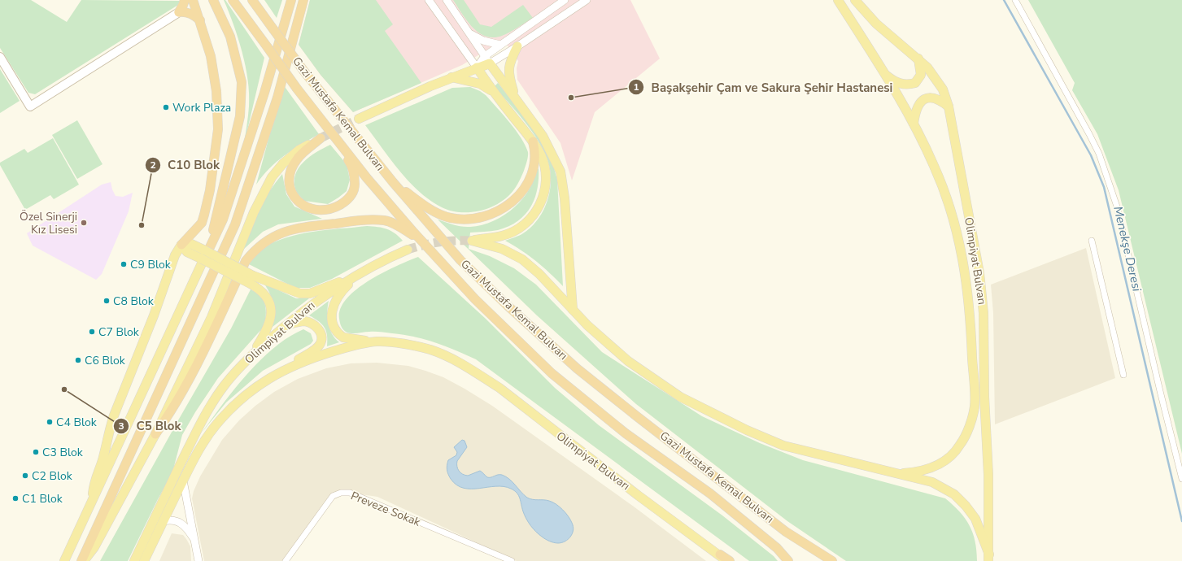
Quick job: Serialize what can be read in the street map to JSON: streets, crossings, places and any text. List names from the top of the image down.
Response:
{
  "streets": {
    "highway": ["Gazi Mustafa Kemal Bulvarı"],
    "main road": ["Olimpiyat Bulvarı"],
    "street": ["Preveze Sokak"]
  },
  "water": ["Menekşe Deresi"],
  "places": [
    "Başakşehir Çam ve Sakura Şehir Hastanesi",
    "Work Plaza",
    "Özel Sinerji Kız Lisesi",
    "C10 Blok",
    "C9 Blok",
    "C8 Blok",
    "C7 Blok",
    "C6 Blok",
    "C5 Blok",
    "C4 Blok",
    "C3 Blok",
    "C2 Blok",
    "C1 Blok"
  ]
}
